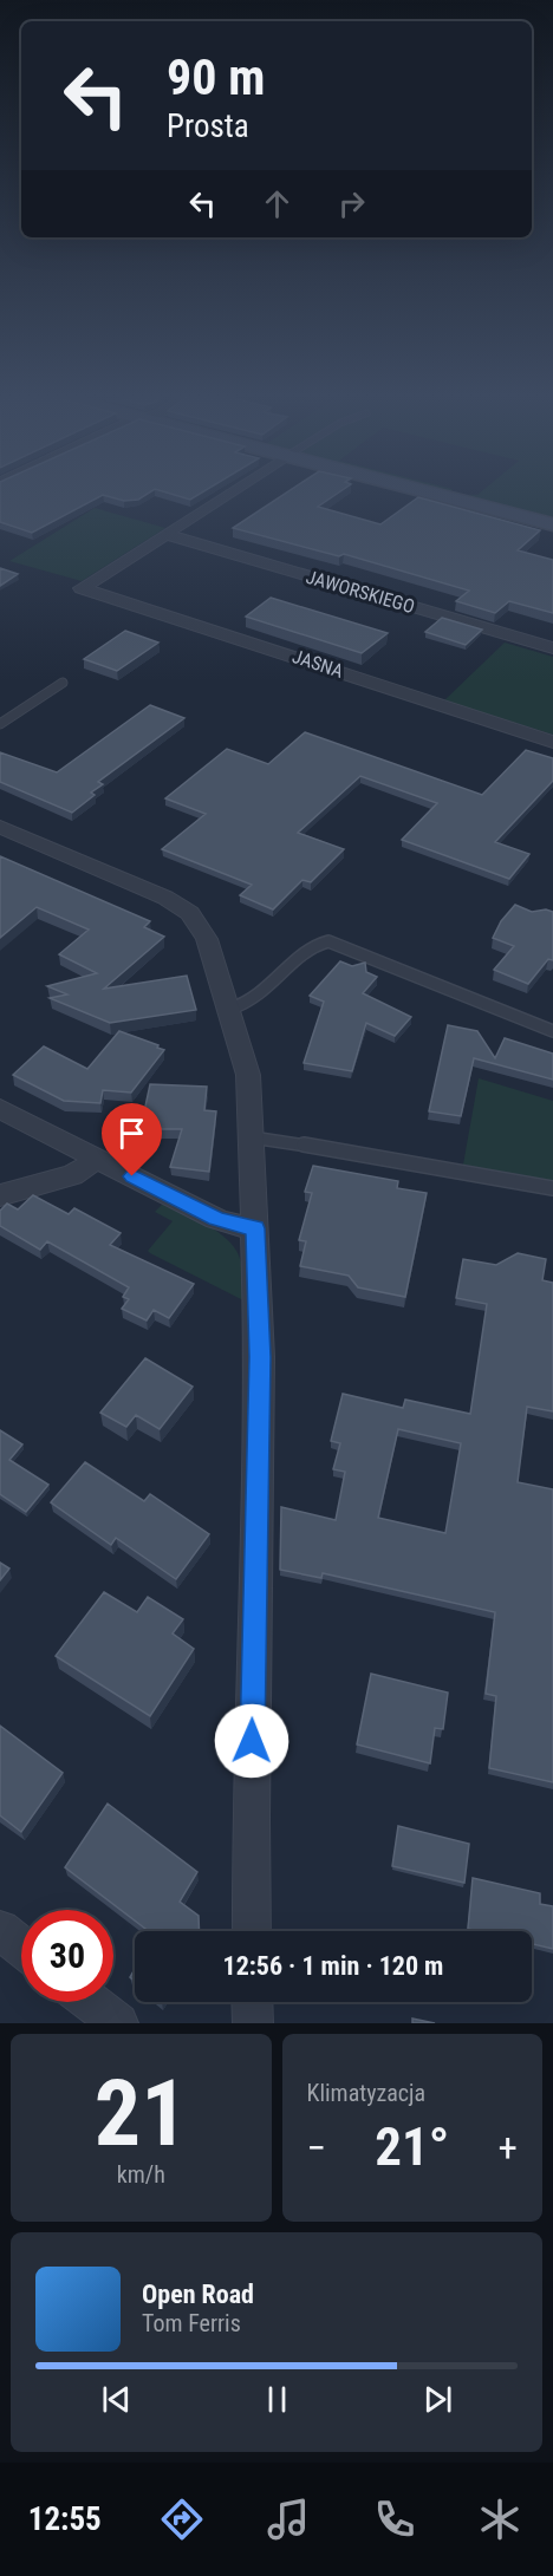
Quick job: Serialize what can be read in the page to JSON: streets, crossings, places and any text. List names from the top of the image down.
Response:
{
  "streets": {
    "street": ["JAWORSKIEGO", "JASNA"]
  },
  "crossings": [
    ["JAWORSKIEGO", "JASNA"]
  ],
  "page": {
    "turn": ["90 m", "Prosta"],
    "limit": "30",
    "trip": "12:56 · 1 min · 120 m",
    "tile": [
      ["21", "km/h"],
      "Klimatyzacja"
    ],
    "heat": ["−", "21°", "+"],
    "song": ["Open Road", "Tom Ferris"],
    "tabs": "12:55"
  }
}
